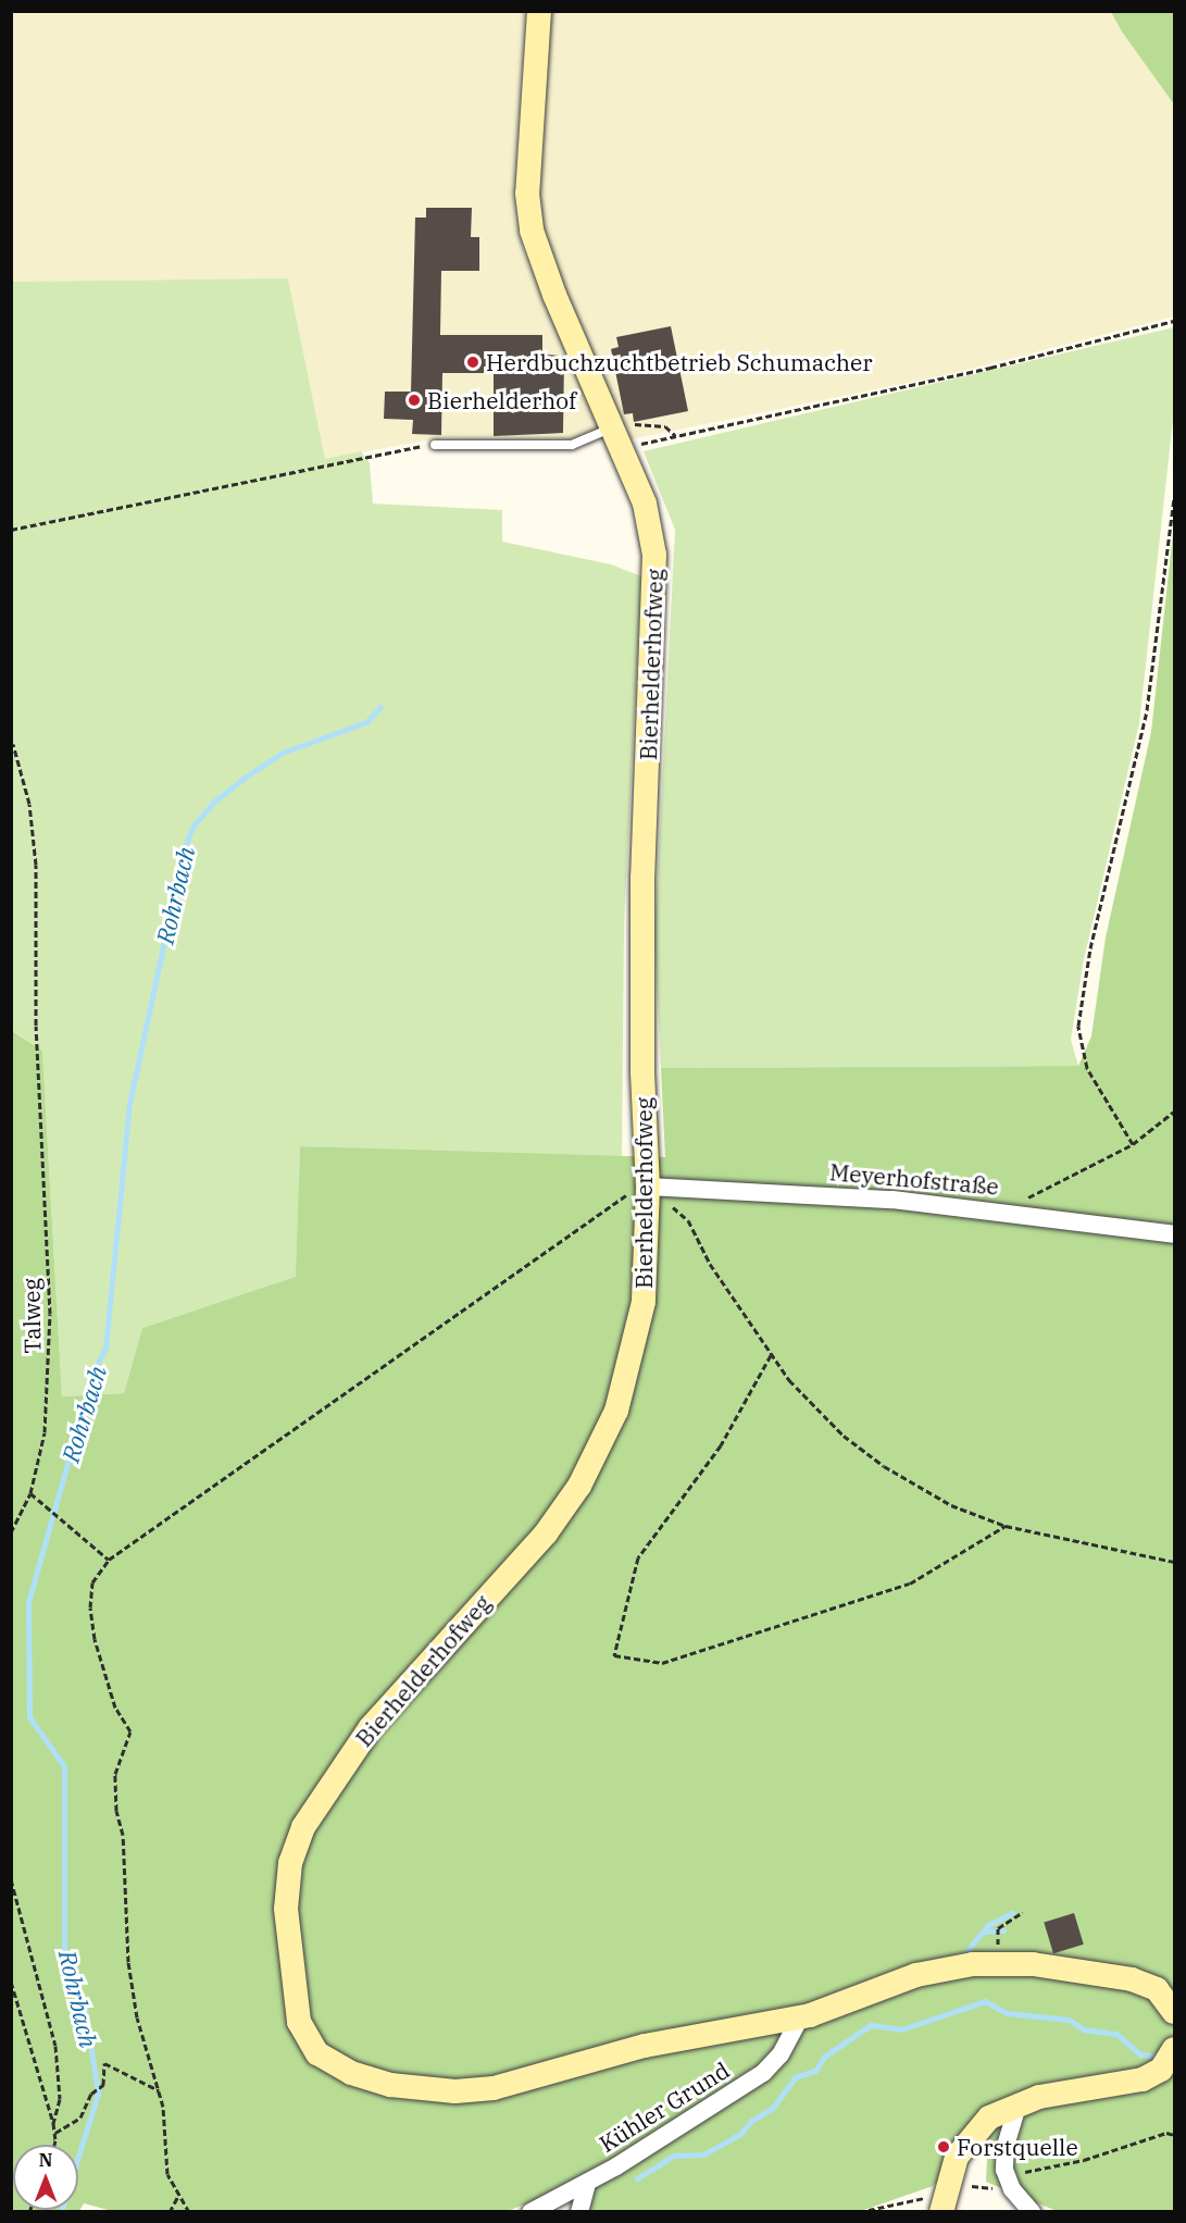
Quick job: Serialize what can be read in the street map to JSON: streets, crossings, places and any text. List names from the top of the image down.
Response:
{
  "streets": {
    "street": ["Bierhelderhofweg", "Meyerhofstraße", "Kühler Grund"],
    "path": ["Talweg"]
  },
  "crossings": [
    ["Bierhelderhofweg", "Meyerhofstraße"],
    ["Bierhelderhofweg", "Kühler Grund"]
  ],
  "water": ["Rohrbach"],
  "places": ["Herdbuchzuchtbetrieb Schumacher", "Bierhelderhof", "Forstquelle"],
  "north": "top"
}
